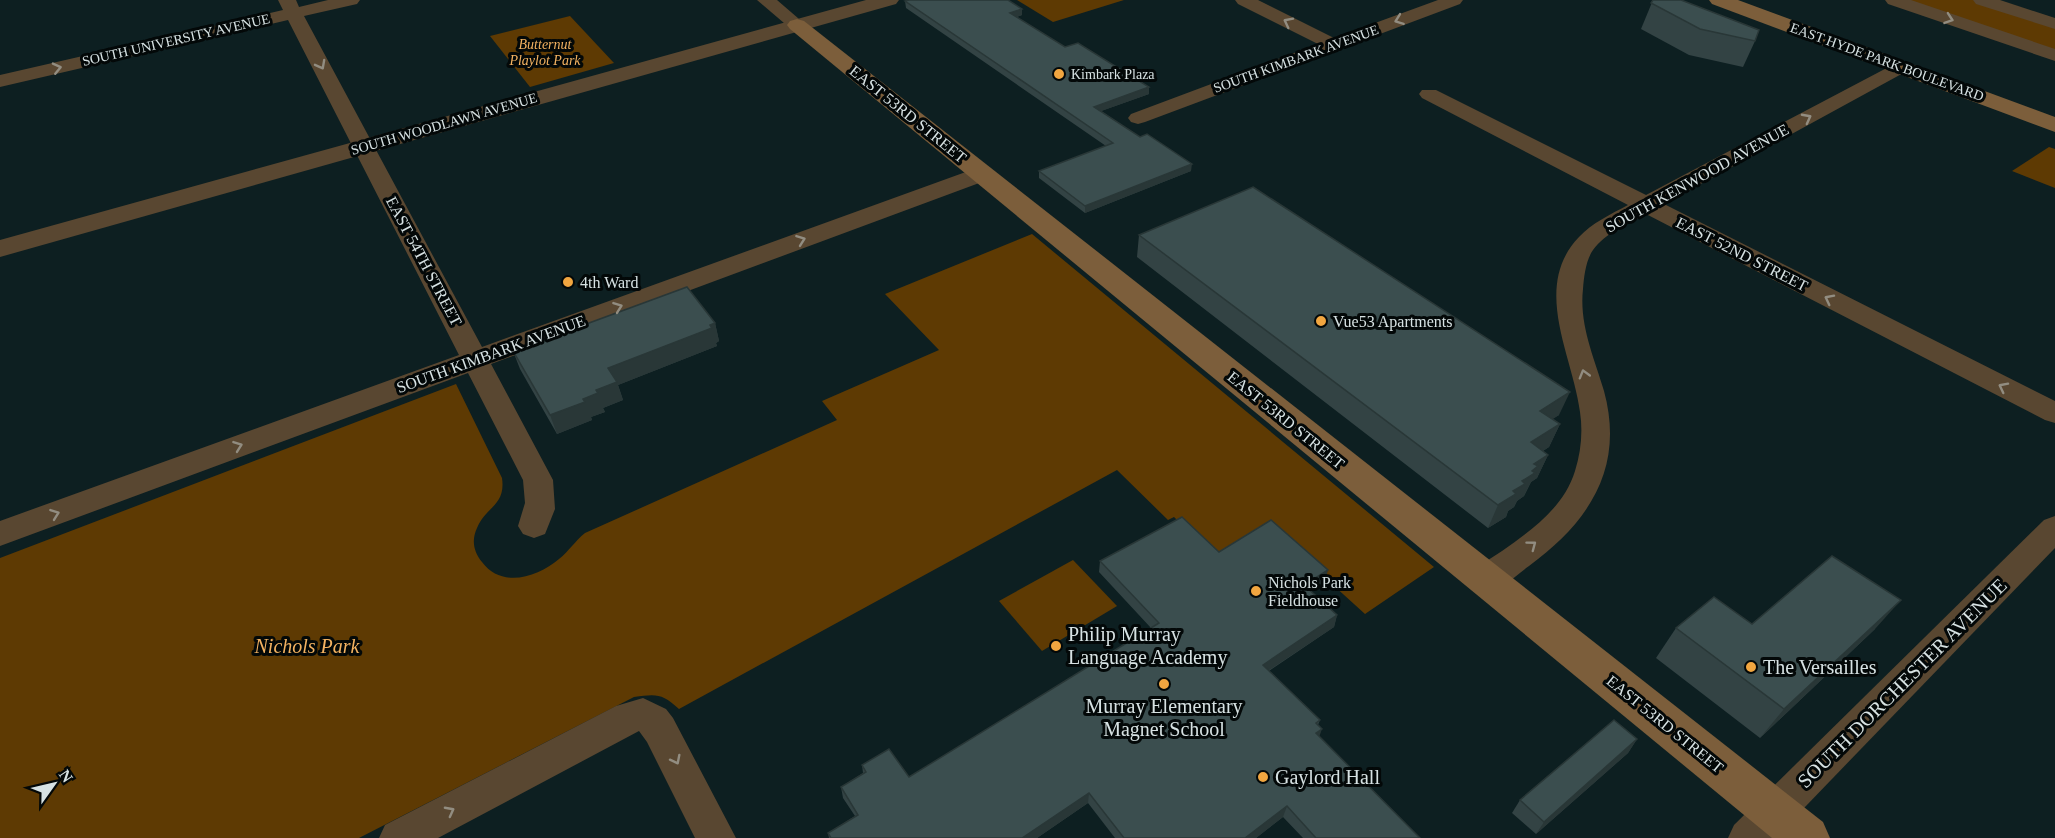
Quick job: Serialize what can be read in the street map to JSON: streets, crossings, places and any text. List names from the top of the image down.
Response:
{
  "streets": {
    "main road": ["EAST HYDE PARK BOULEVARD", "EAST 53RD STREET"],
    "street": [
      "SOUTH UNIVERSITY AVENUE",
      "SOUTH KIMBARK AVENUE",
      "SOUTH WOODLAWN AVENUE",
      "SOUTH KENWOOD AVENUE",
      "EAST 52ND STREET",
      "EAST 54TH STREET",
      "SOUTH DORCHESTER AVENUE"
    ]
  },
  "crossings": [
    ["SOUTH UNIVERSITY AVENUE", "EAST 54TH STREET"],
    ["SOUTH KIMBARK AVENUE", "EAST 53RD STREET"],
    ["SOUTH KIMBARK AVENUE", "EAST 54TH STREET"],
    ["EAST HYDE PARK BOULEVARD", "SOUTH KENWOOD AVENUE"],
    ["EAST 53RD STREET", "SOUTH WOODLAWN AVENUE"],
    ["EAST 53RD STREET", "SOUTH KENWOOD AVENUE"],
    ["EAST 53RD STREET", "SOUTH DORCHESTER AVENUE"],
    ["SOUTH WOODLAWN AVENUE", "EAST 54TH STREET"],
    ["SOUTH KENWOOD AVENUE", "EAST 52ND STREET"]
  ],
  "one_way": ["SOUTH UNIVERSITY AVENUE", "SOUTH KENWOOD AVENUE", "EAST 52ND STREET"],
  "parks": ["Butternut Playlot Park", "Nichols Park"],
  "places": [
    "Kimbark Plaza",
    "4th Ward",
    "Vue53 Apartments",
    "Nichols Park Fieldhouse",
    "Philip Murray Language Academy",
    "The Versailles",
    "Murray Elementary Magnet School",
    "Gaylord Hall"
  ],
  "north": "top right"
}
